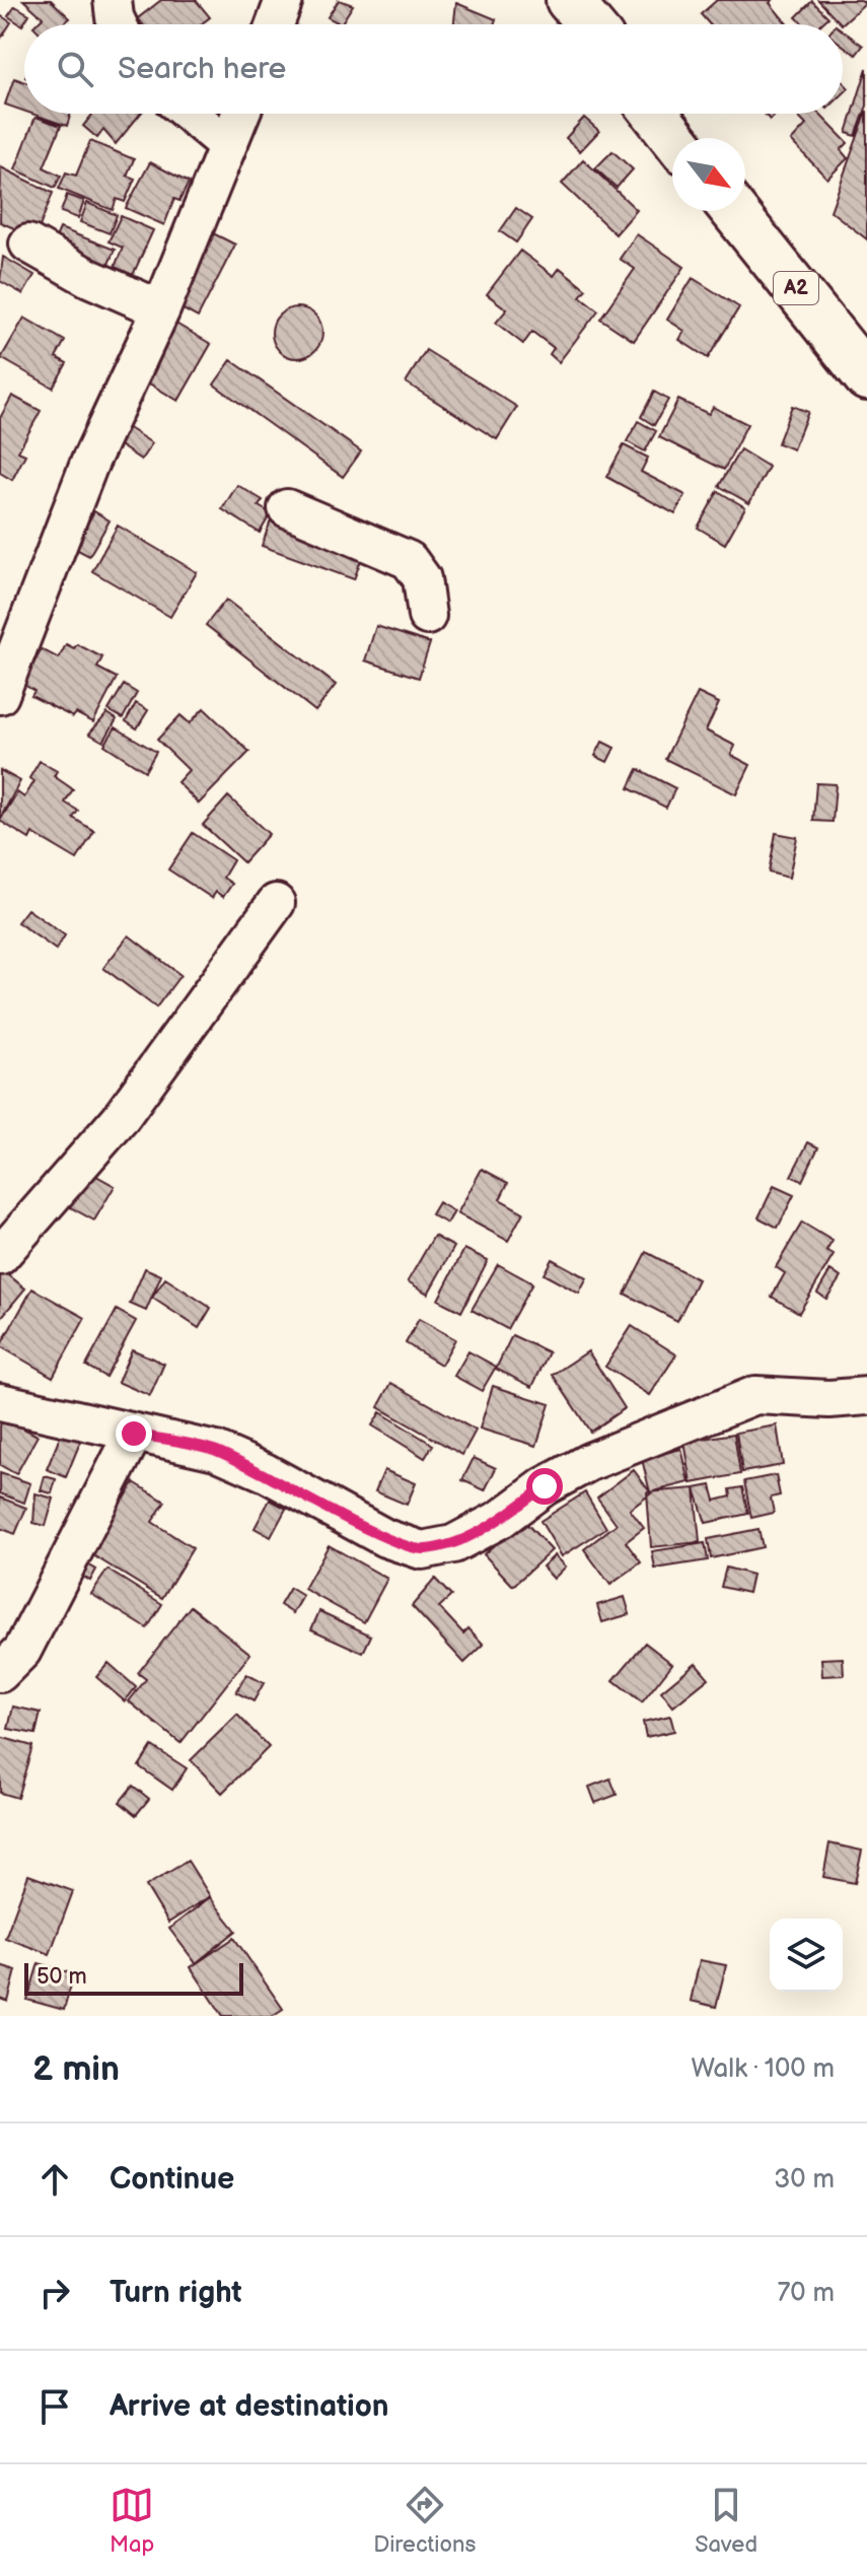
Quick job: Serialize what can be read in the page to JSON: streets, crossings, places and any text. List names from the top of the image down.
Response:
{
  "streets": {
    "main road": ["A2"]
  },
  "scale_bar": "50 m",
  "north": "bottom right",
  "page": {
    "search": "Search here",
    "scale": "50 m",
    "heading": ["2 min", "Walk · 100 m"],
    "list": [
      ["Continue", "30 m"],
      ["Turn right", "70 m"],
      "Arrive at destination"
    ],
    "nav": ["Map", "Directions", "Saved"]
  }
}
